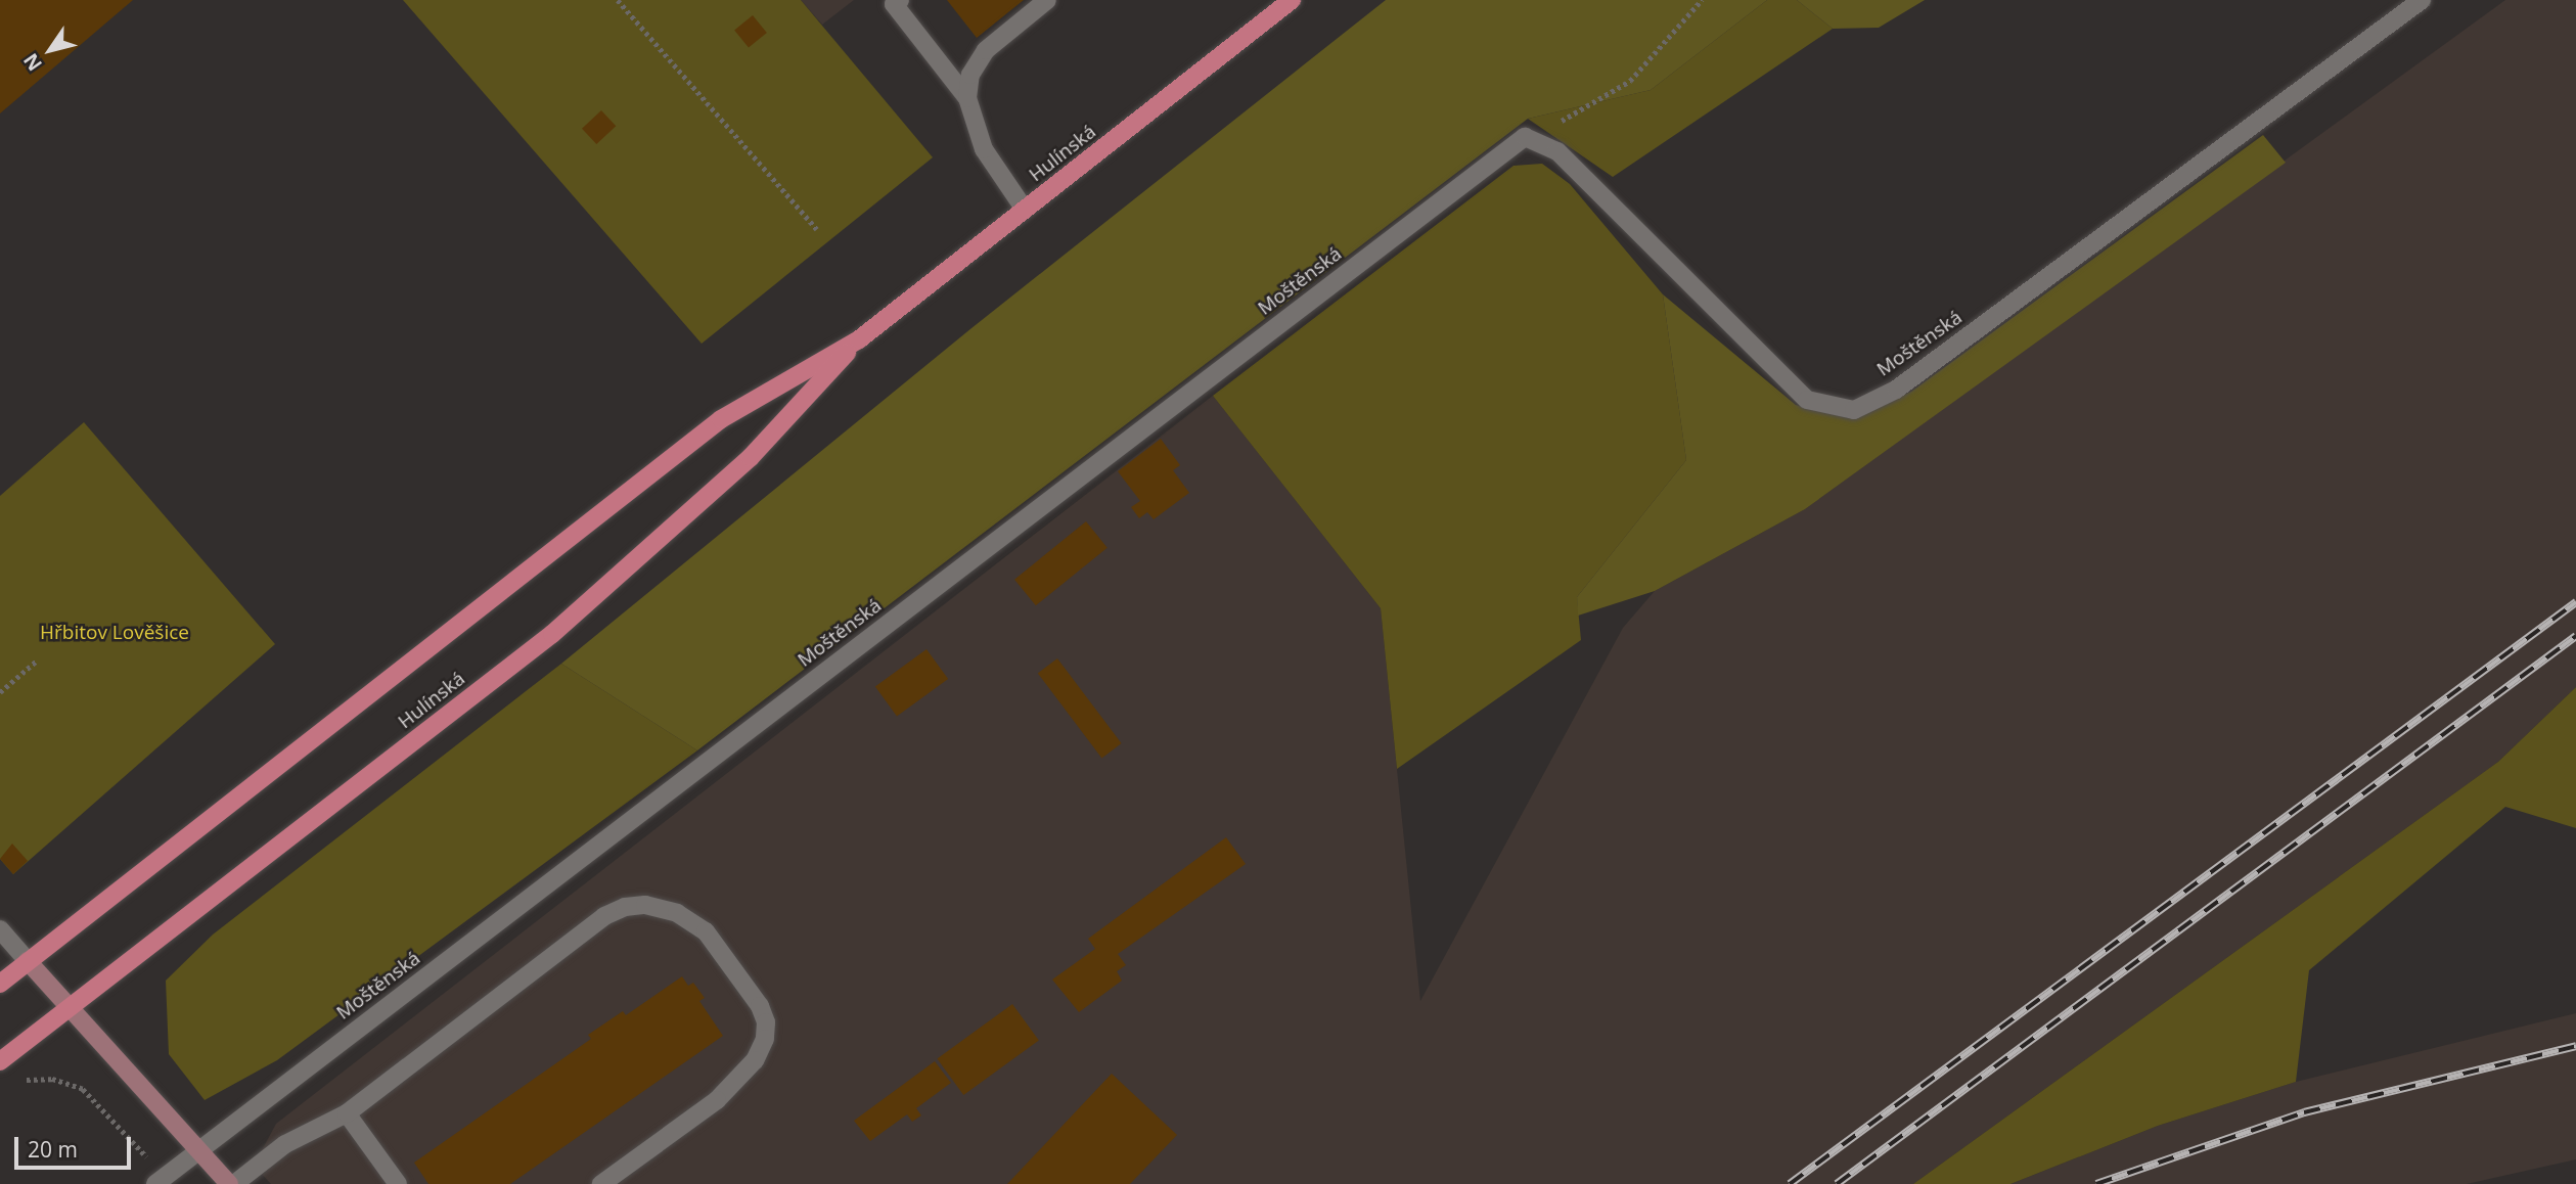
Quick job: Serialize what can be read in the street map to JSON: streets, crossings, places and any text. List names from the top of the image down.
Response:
{
  "streets": {
    "main road": ["Hulínská"],
    "street": ["Moštěnská"]
  },
  "parks": ["Hřbitov Lověšice"],
  "scale_bar": "20 m",
  "north": "bottom left"
}
